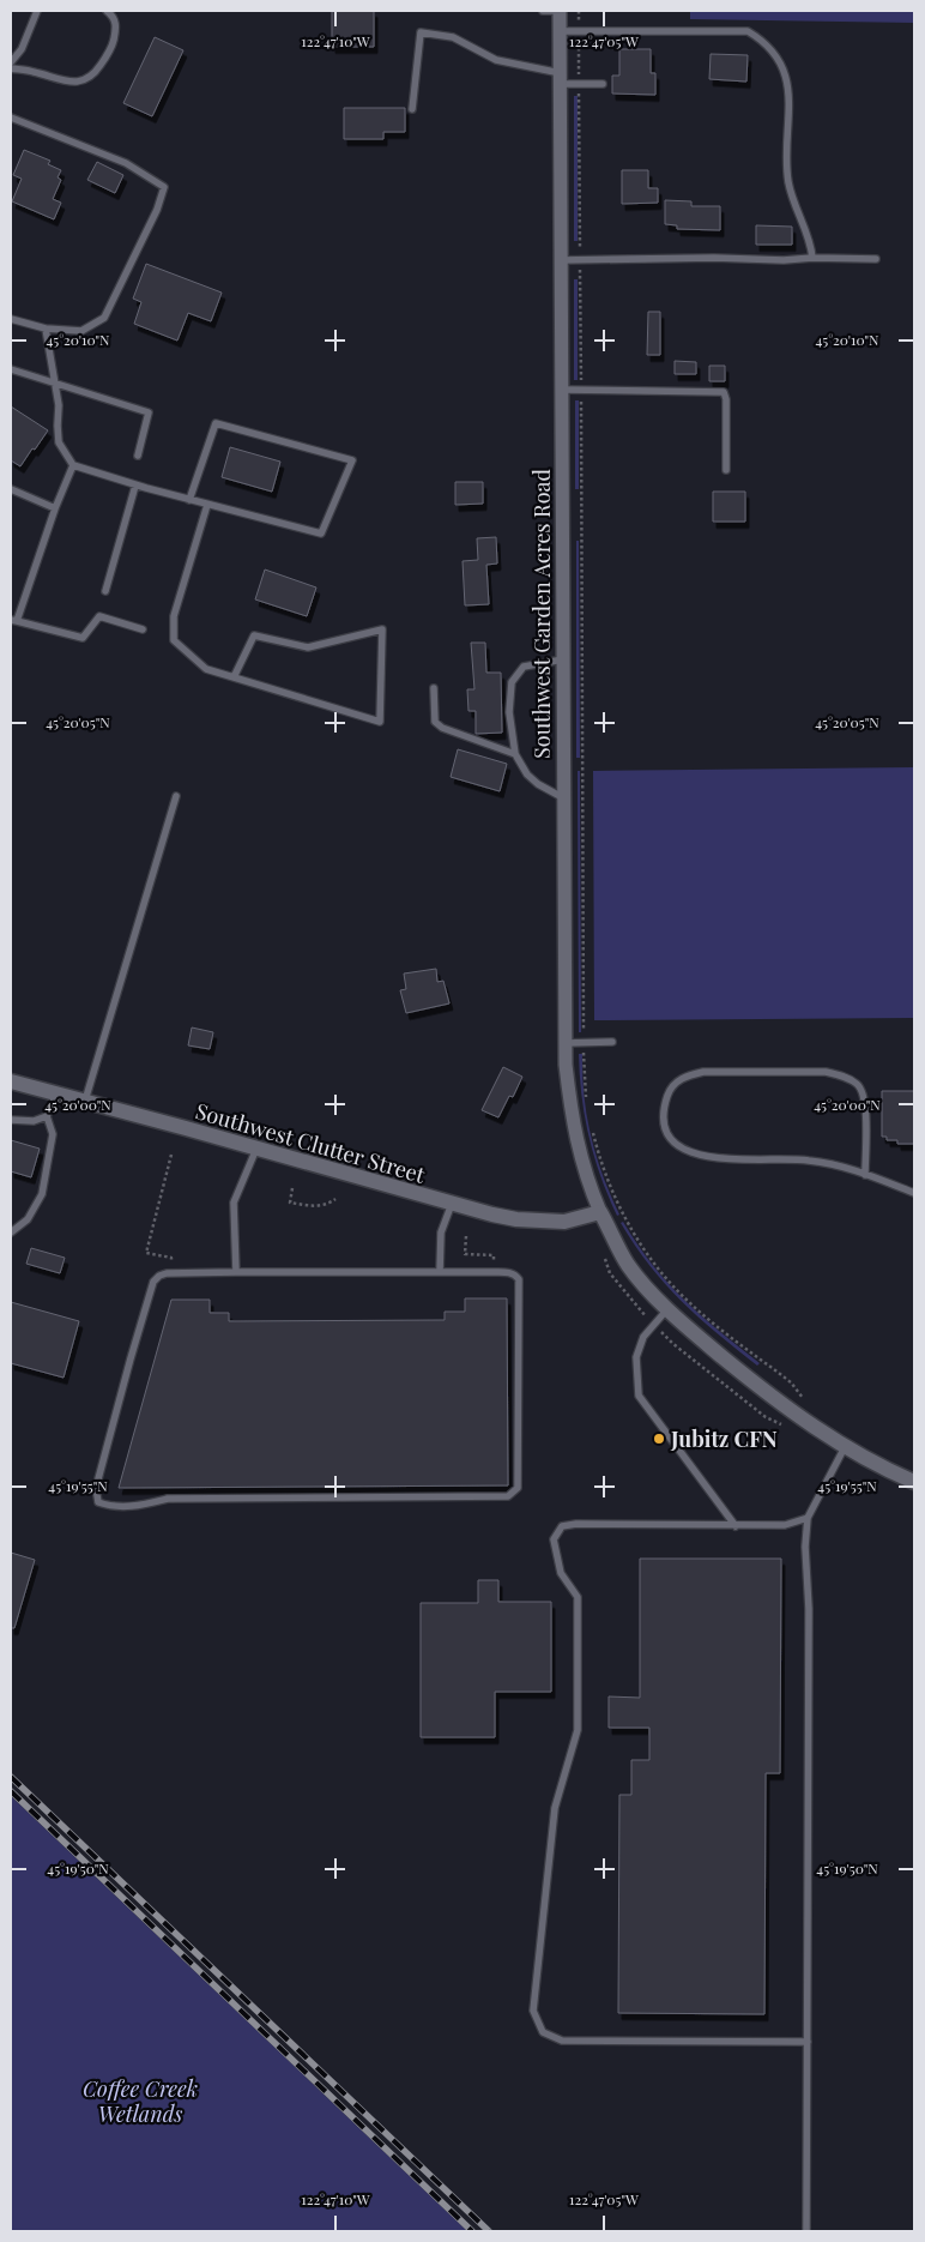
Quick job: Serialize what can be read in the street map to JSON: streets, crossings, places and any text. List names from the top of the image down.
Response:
{
  "streets": {
    "street": ["Southwest Garden Acres Road", "Southwest Clutter Street"]
  },
  "crossings": [
    ["Southwest Garden Acres Road", "Southwest Clutter Street"]
  ],
  "parks": ["Coffee Creek Wetlands"],
  "places": ["Jubitz CFN"],
  "coordinates": [
    "122°47'10\"W",
    "122°47'05\"W",
    "45°20'10\"N",
    "45°20'05\"N",
    "45°20'00\"N",
    "45°19'55\"N",
    "45°19'50\"N"
  ]
}
